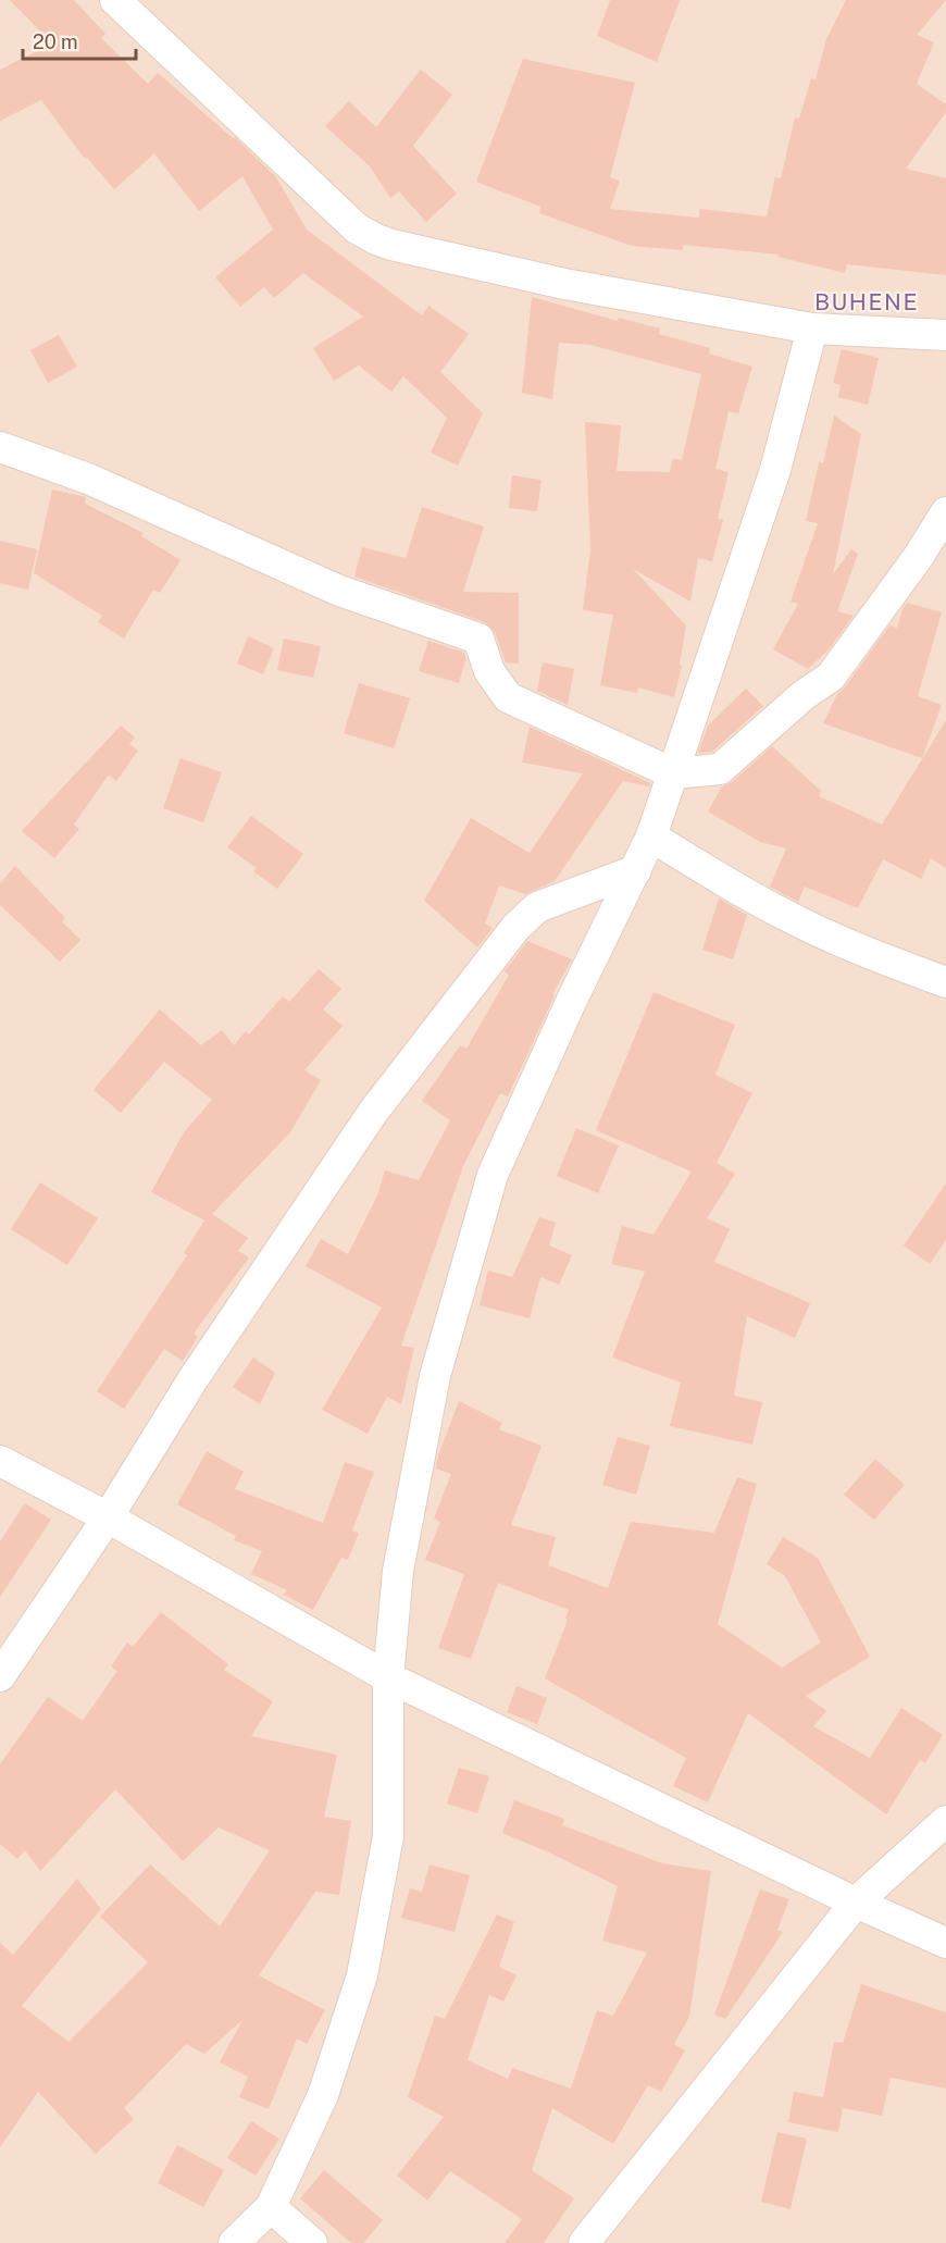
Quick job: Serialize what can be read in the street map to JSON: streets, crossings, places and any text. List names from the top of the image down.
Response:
{
  "districts": ["BUHENE"],
  "scale_bar": "20 m"
}
